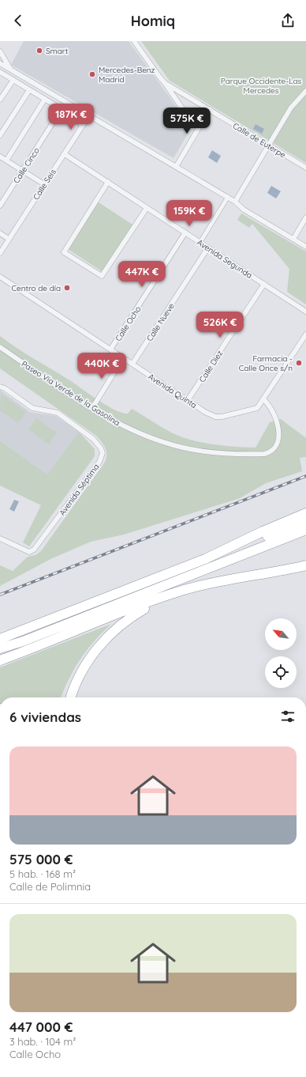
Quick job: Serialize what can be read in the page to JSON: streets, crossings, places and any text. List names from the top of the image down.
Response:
{
  "streets": {
    "street": [
      "Calle de Euterpe",
      "Calle Cinco",
      "Calle Seis",
      "Avenida Segunda",
      "Calle Nueve",
      "Calle Ocho",
      "Calle Diez",
      "Avenida Quinta",
      "Paseo Vía Verde de la Gasolina",
      "Avenida Séptima"
    ]
  },
  "crossings": [
    ["Calle Seis", "Avenida Segunda"],
    ["Avenida Segunda", "Calle Nueve"],
    ["Avenida Segunda", "Calle Ocho"],
    ["Avenida Segunda", "Calle Diez"],
    ["Calle Nueve", "Avenida Quinta"],
    ["Calle Ocho", "Avenida Quinta"],
    ["Calle Diez", "Avenida Quinta"],
    ["Avenida Quinta", "Paseo Vía Verde de la Gasolina"]
  ],
  "parks": ["Parque Occidente-Las Mercedes"],
  "places": [
    "Smart",
    "Mercedes-Benz Madrid",
    "Centro de día",
    "Farmacia - Calle Once s/n"
  ],
  "north": "top left",
  "page": {
    "header": "Homiq",
    "price": [
      "187K €",
      "575K €",
      "159K €",
      "447K €",
      "526K €",
      "440K €"
    ],
    "heading": "6 viviendas",
    "list": [
      {
        "name": "575 000 €",
        "note": "5 hab. · 168 m² · Calle de Polimnia"
      },
      {
        "name": "447 000 €",
        "note": "3 hab. · 104 m² · Calle Ocho"
      }
    ]
  }
}
